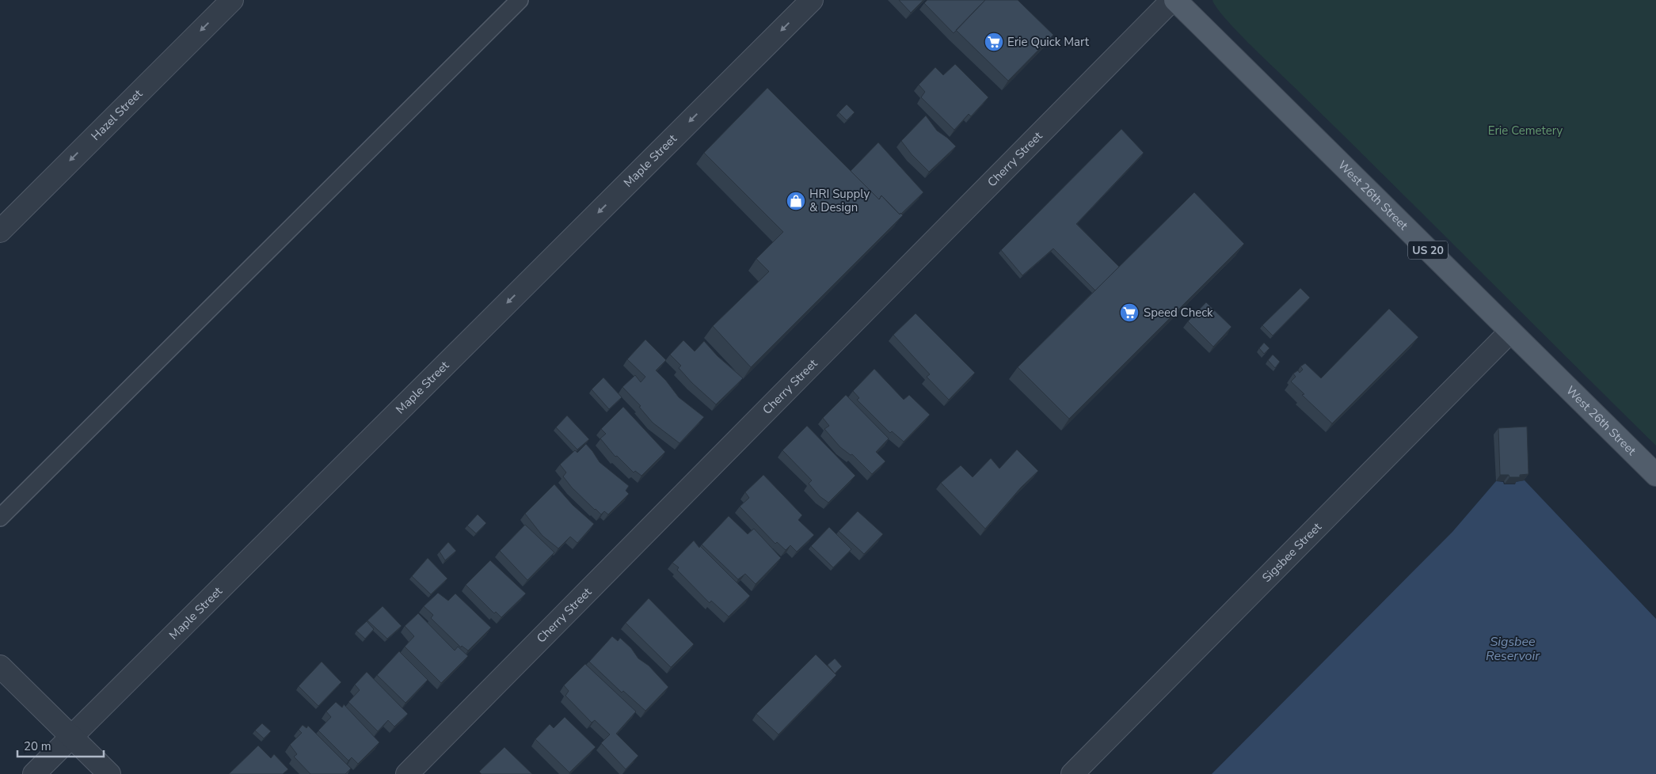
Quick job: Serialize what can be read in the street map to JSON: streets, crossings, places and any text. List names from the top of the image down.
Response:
{
  "streets": {
    "main road": ["West 26th Street", "US 20"],
    "street": [
      "Hazel Street",
      "Cherry Street",
      "Maple Street",
      "Sigsbee Street"
    ]
  },
  "crossings": [
    ["Cherry Street", "West 26th Street"],
    ["West 26th Street", "Sigsbee Street"]
  ],
  "one_way": ["Hazel Street", "Maple Street"],
  "water": ["Sigsbee Reservoir"],
  "parks": ["Erie Cemetery"],
  "places": {
    "supermarket": ["Erie Quick Mart", "Speed Check"],
    "shop": ["HRI Supply & Design"]
  },
  "scale_bar": "20 m"
}
